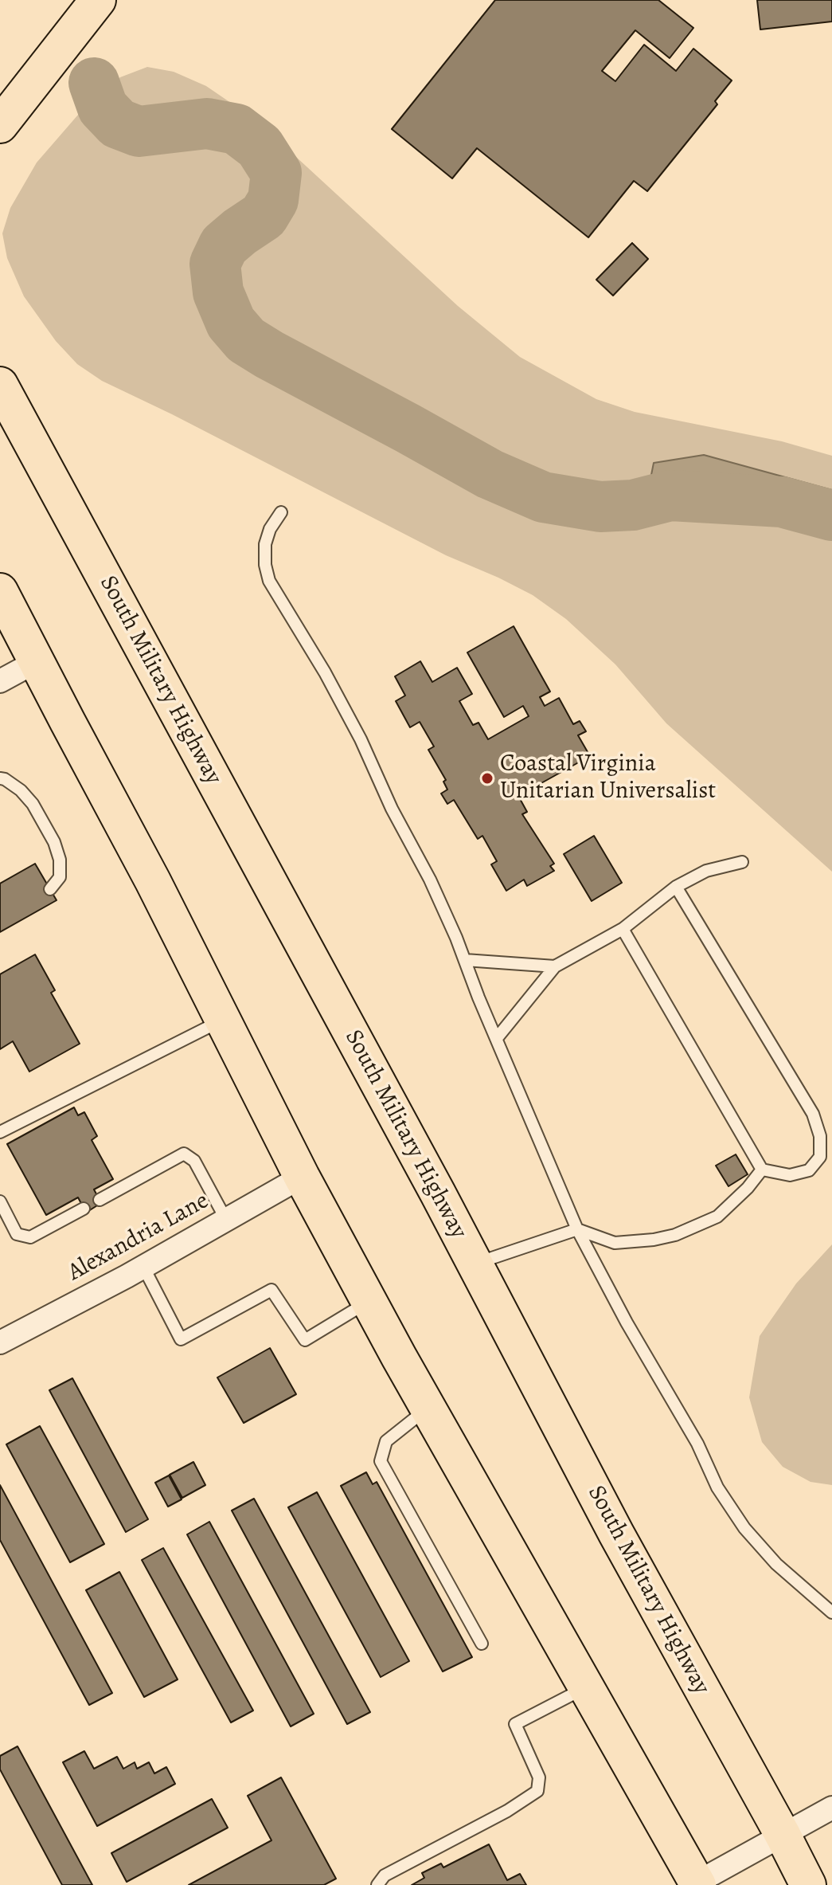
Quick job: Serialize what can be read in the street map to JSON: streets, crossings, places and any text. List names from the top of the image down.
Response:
{
  "streets": {
    "main road": ["South Military Highway"],
    "street": ["Alexandria Lane"]
  },
  "places": ["Coastal Virginia Unitarian Universalist"]
}
